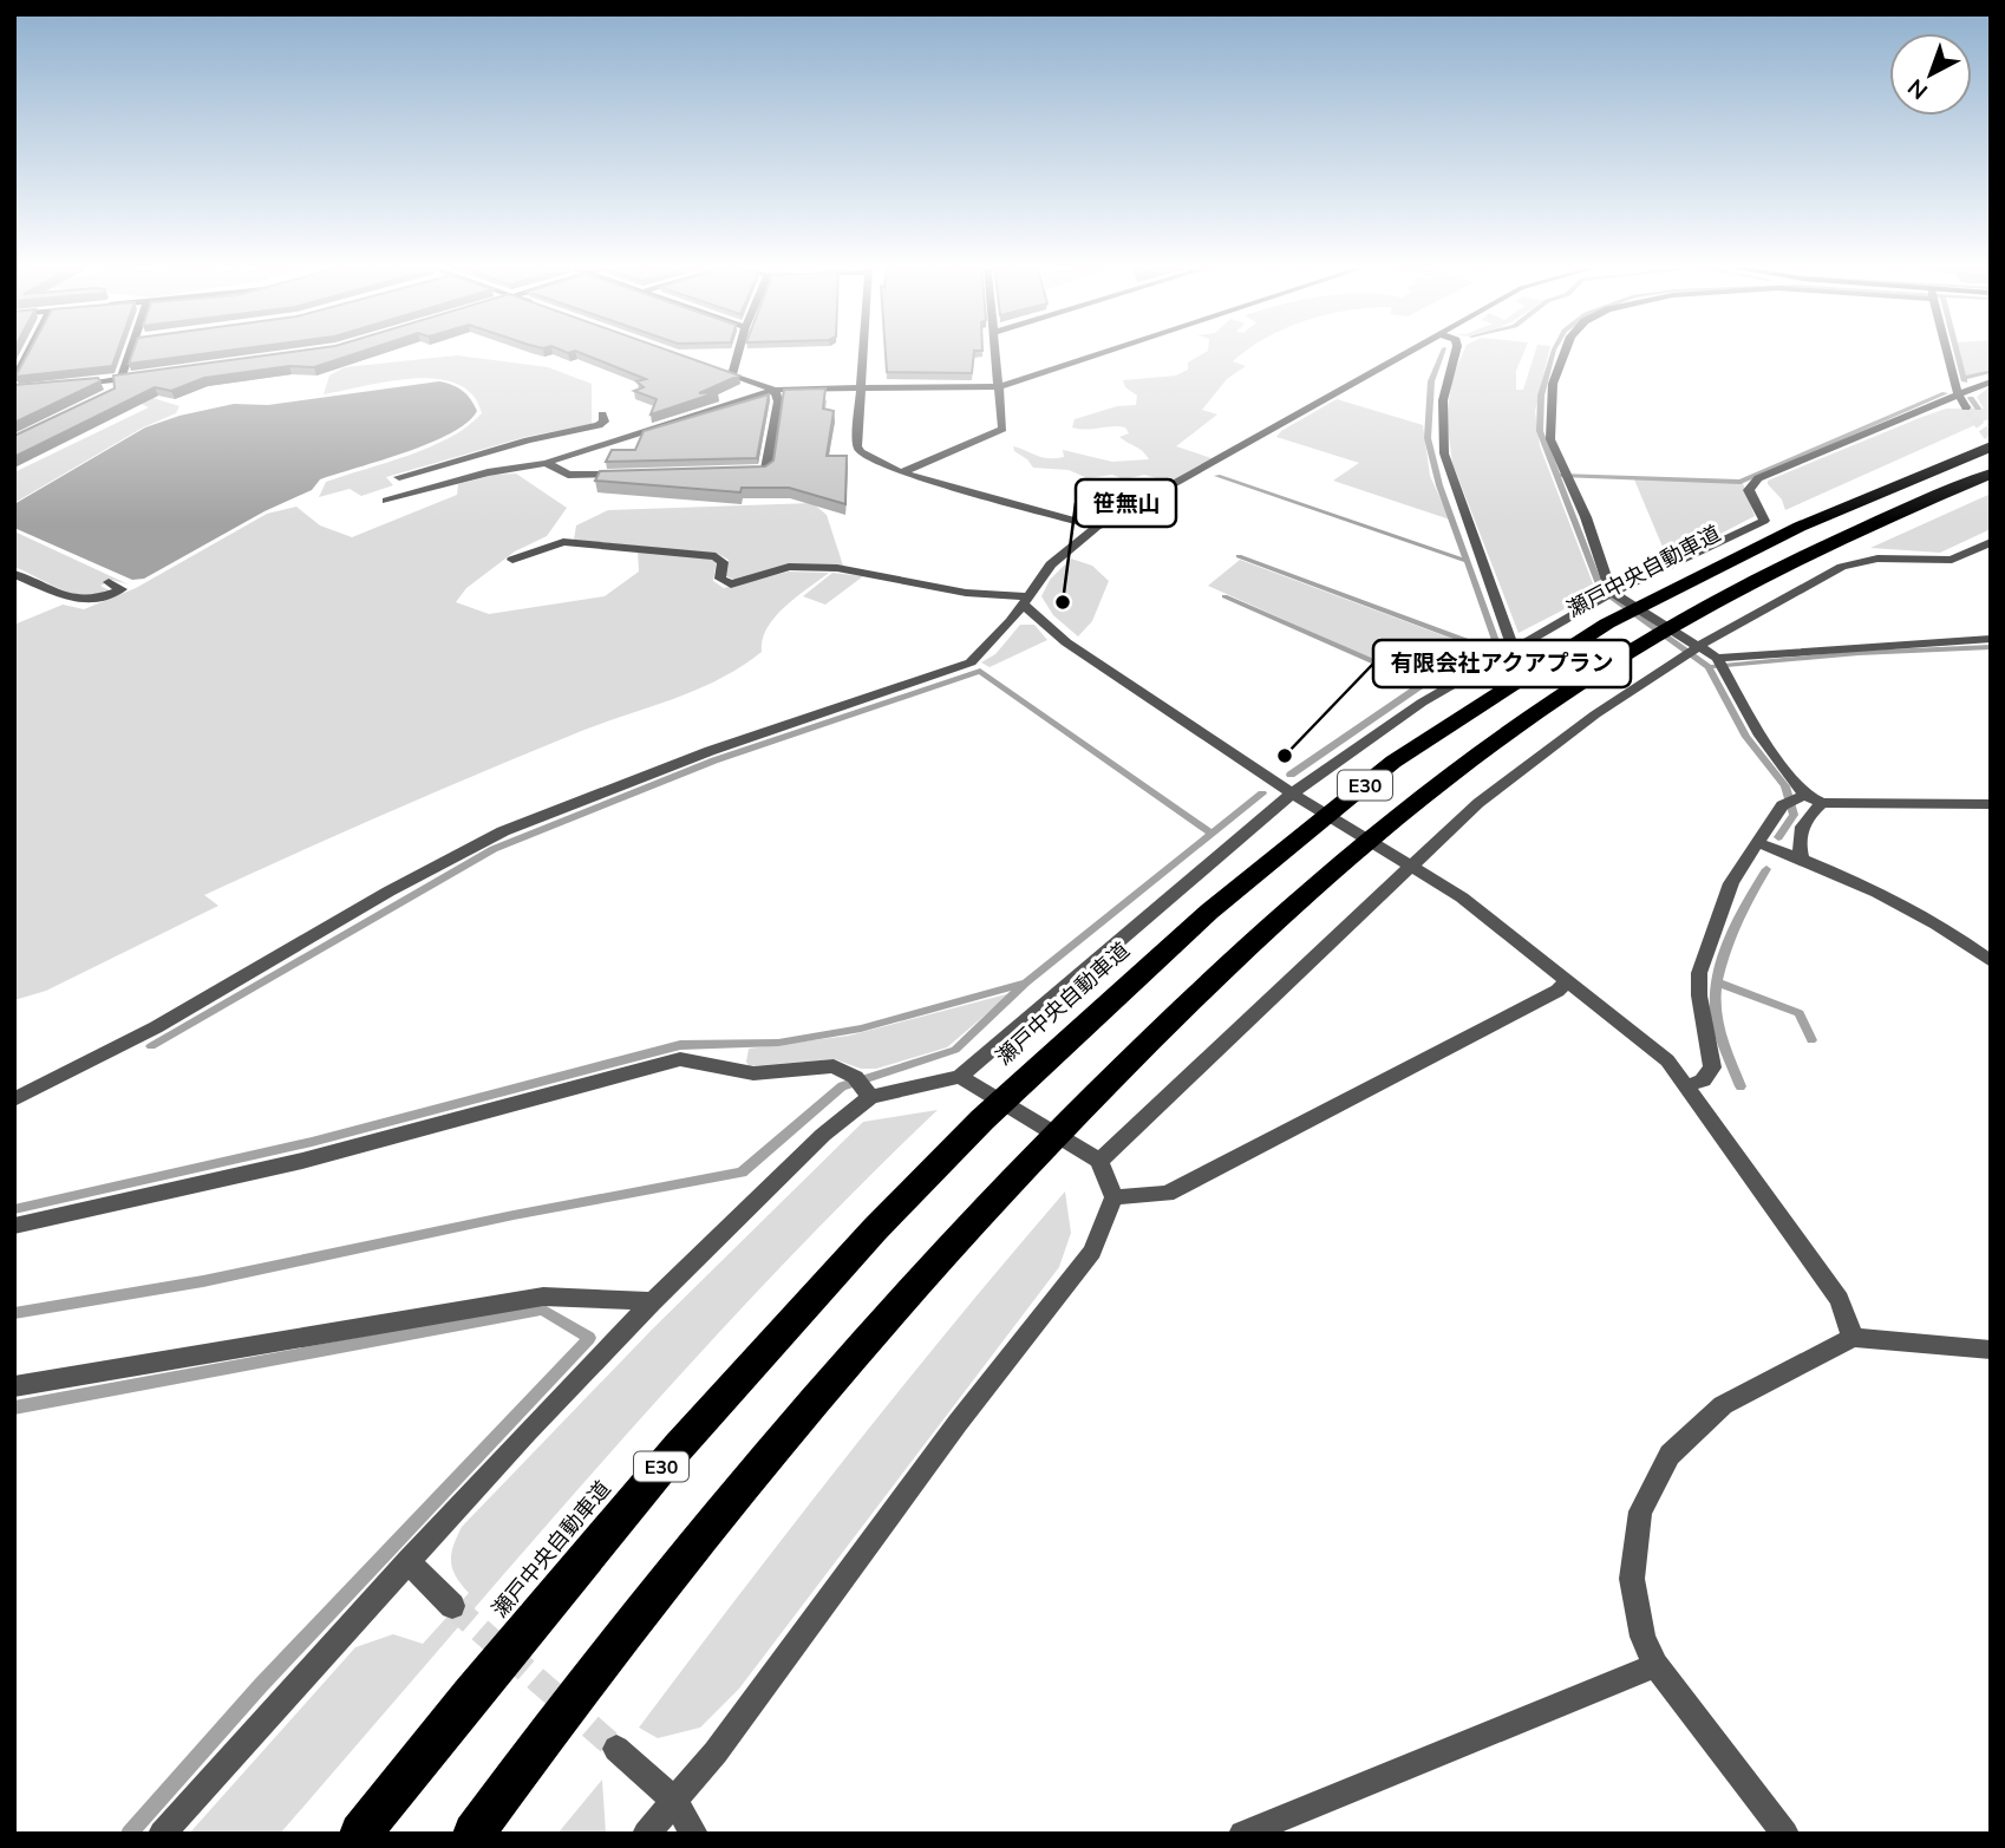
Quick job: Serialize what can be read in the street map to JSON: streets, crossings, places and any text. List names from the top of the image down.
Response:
{
  "streets": {
    "highway": ["瀬戸中央自動車道", "E30"]
  },
  "places": ["笹無山", "有限会社アクアプラン"],
  "north": "bottom left"
}
